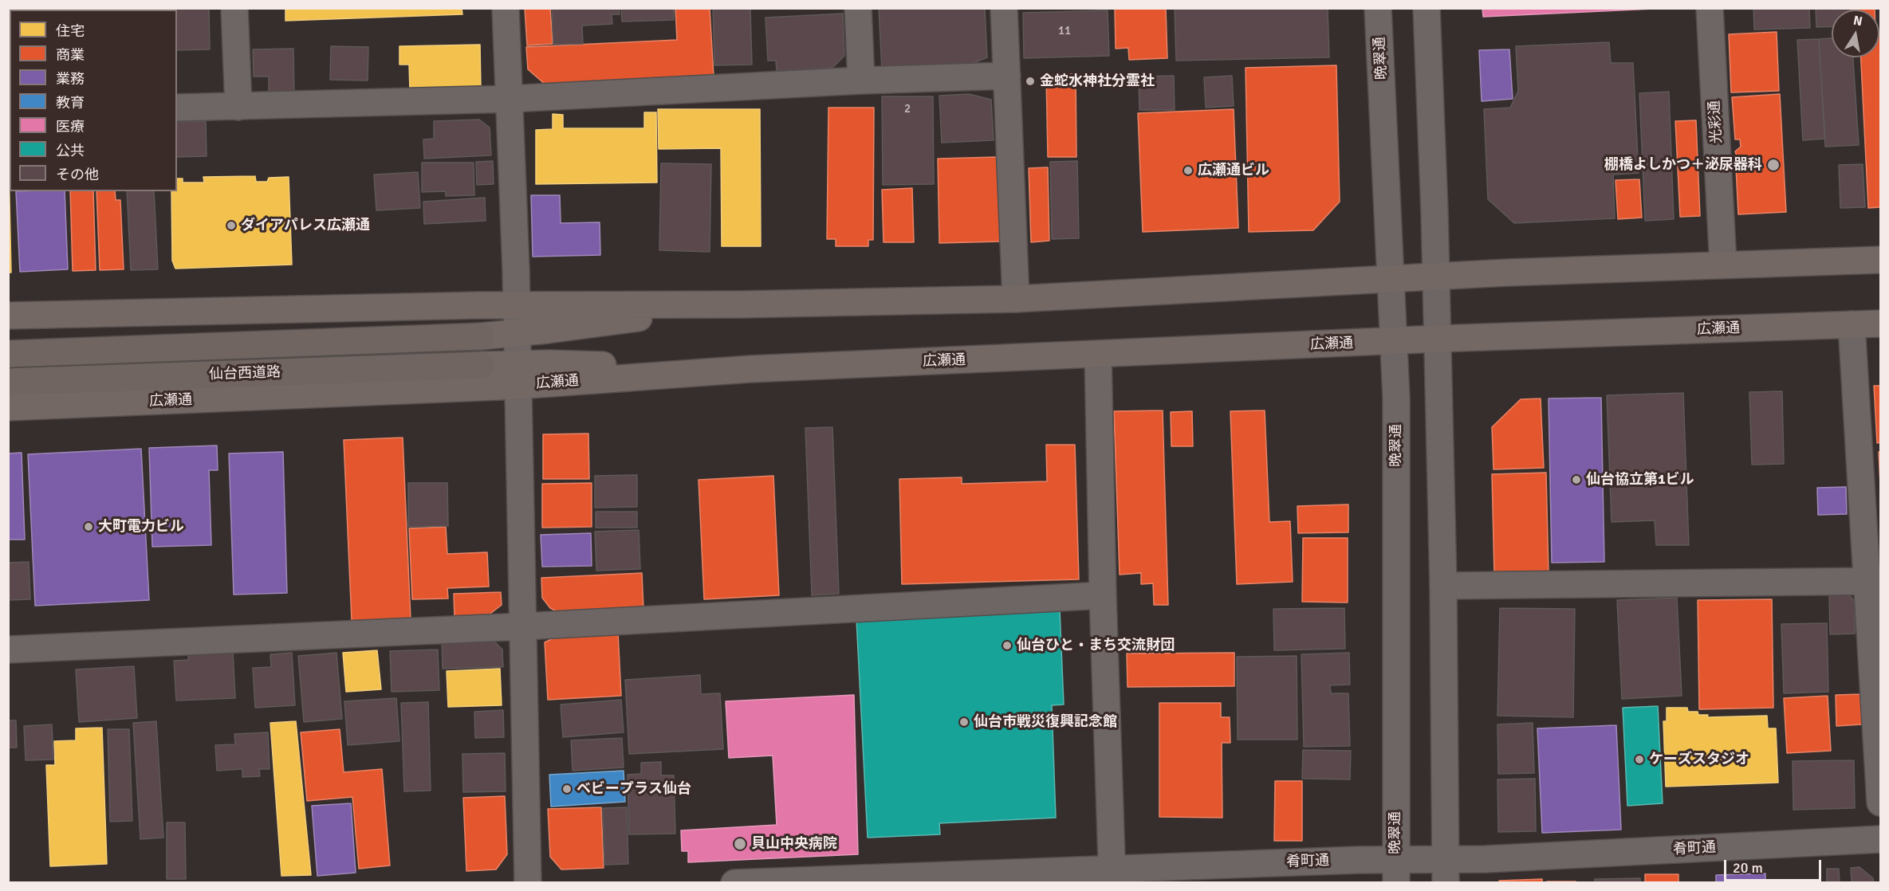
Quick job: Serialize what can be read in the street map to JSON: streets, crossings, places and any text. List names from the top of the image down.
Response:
{
  "streets": {
    "highway": ["広瀬通", "仙台西道路"],
    "street": ["晩翠通", "光彩通", "肴町通"]
  },
  "crossings": [
    ["晩翠通", "広瀬通"],
    ["晩翠通", "肴町通"],
    ["広瀬通", "仙台西道路"]
  ],
  "places": [
    "金蛇水神社分霊社",
    "棚橋よしかつ＋泌尿器科",
    "広瀬通ビル",
    "ダイアパレス広瀬通",
    "仙台協立第1ビル",
    "大町電力ビル",
    "仙台ひと・まち交流財団",
    "仙台市戦災復興記念館",
    "ケーズスタジオ",
    "ベビープラス仙台",
    "貝山中央病院"
  ],
  "house_numbers": ["11", "2"],
  "legend": [
    "住宅",
    "商業",
    "業務",
    "教育",
    "医療",
    "公共",
    "その他"
  ],
  "scale_bar": "20 m",
  "north": "top"
}
